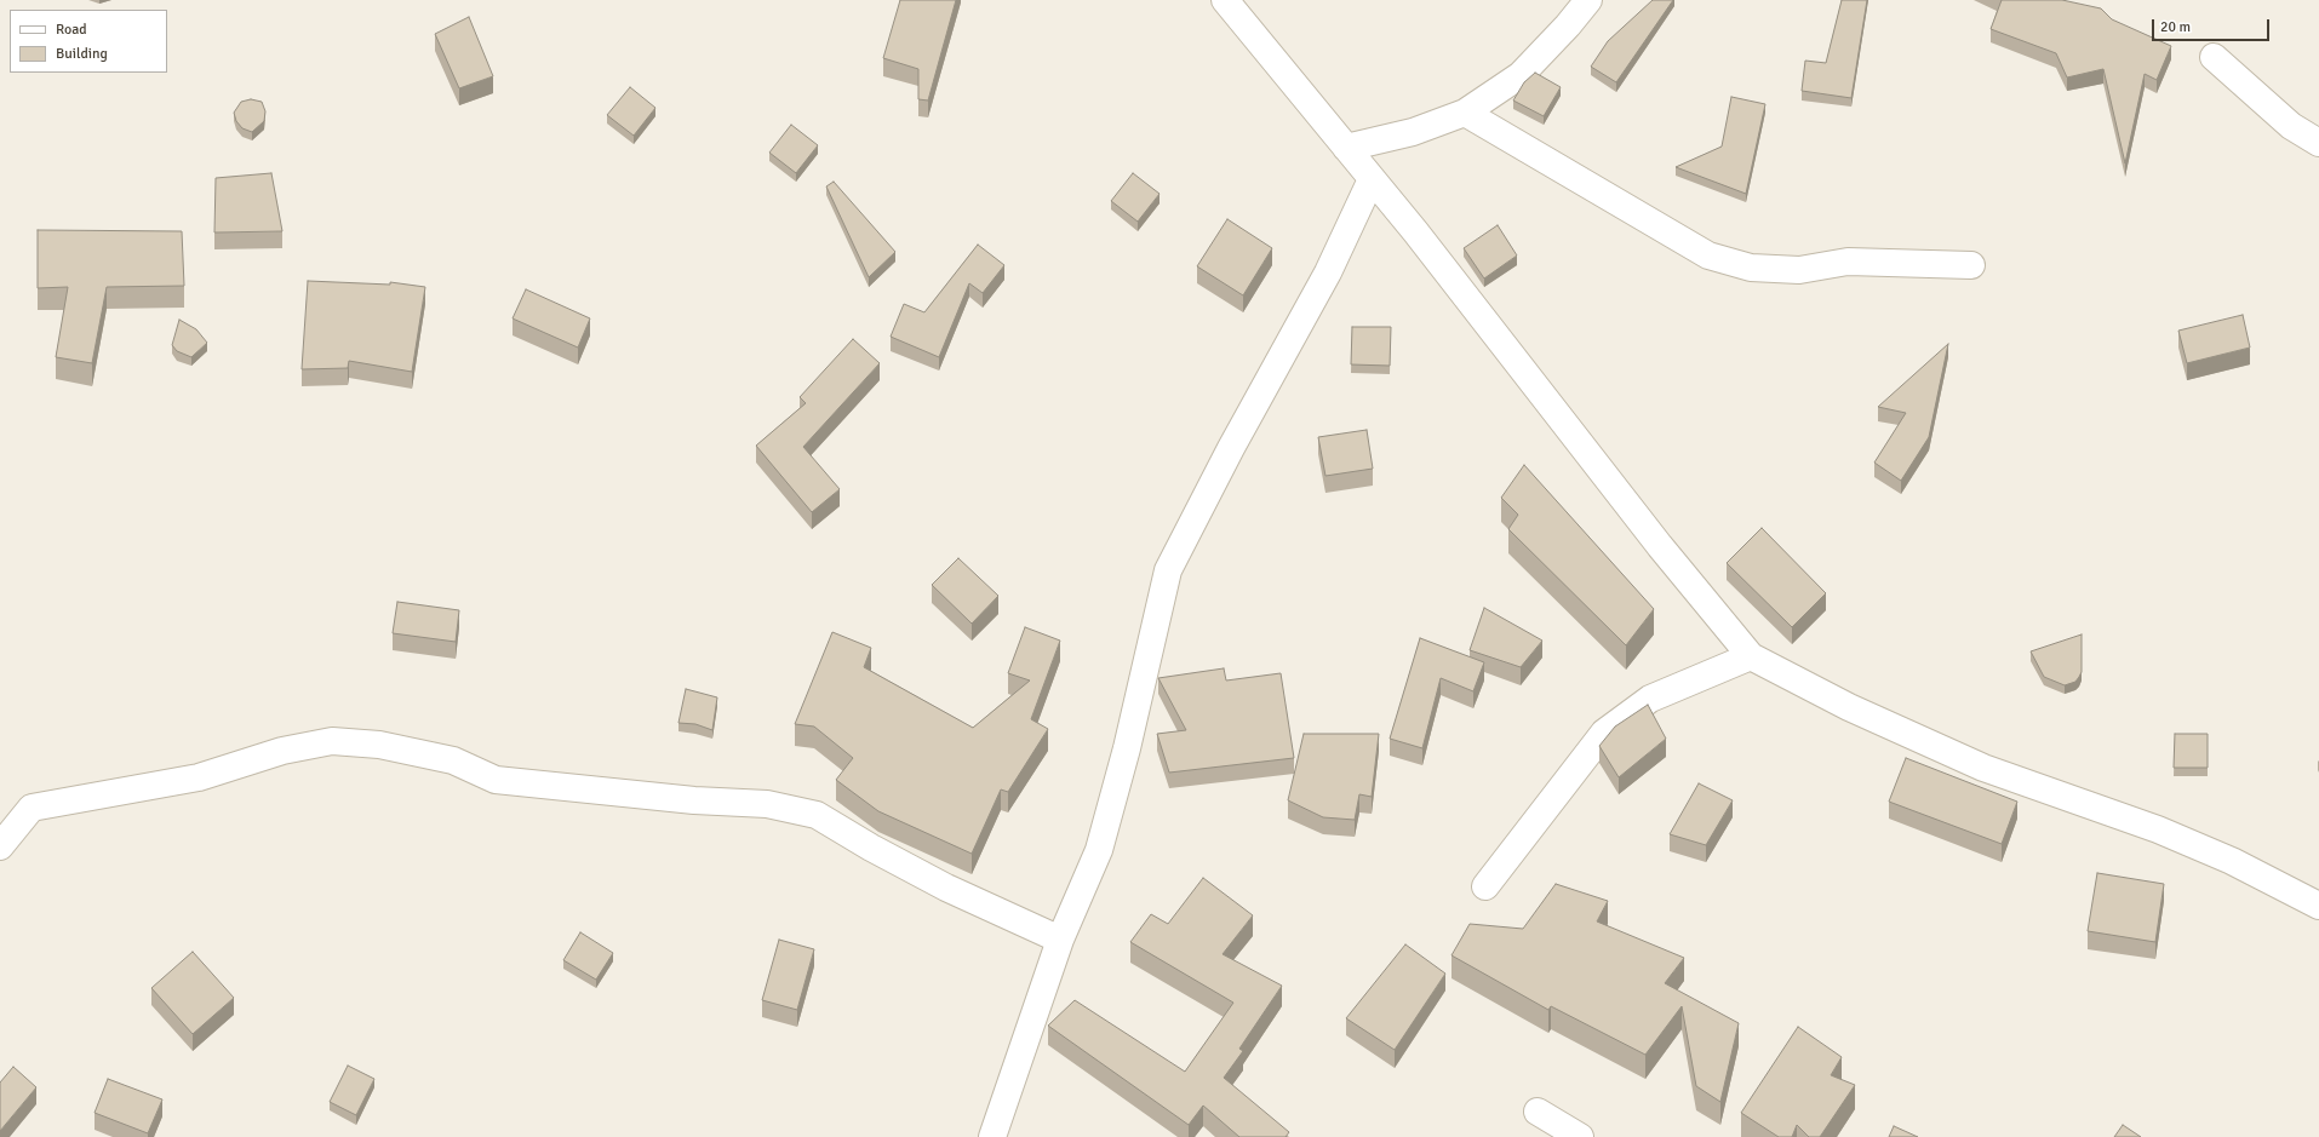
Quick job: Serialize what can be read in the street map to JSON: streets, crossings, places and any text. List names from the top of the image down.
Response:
{
  "legend": ["Road", "Building"],
  "scale_bar": "20 m"
}
